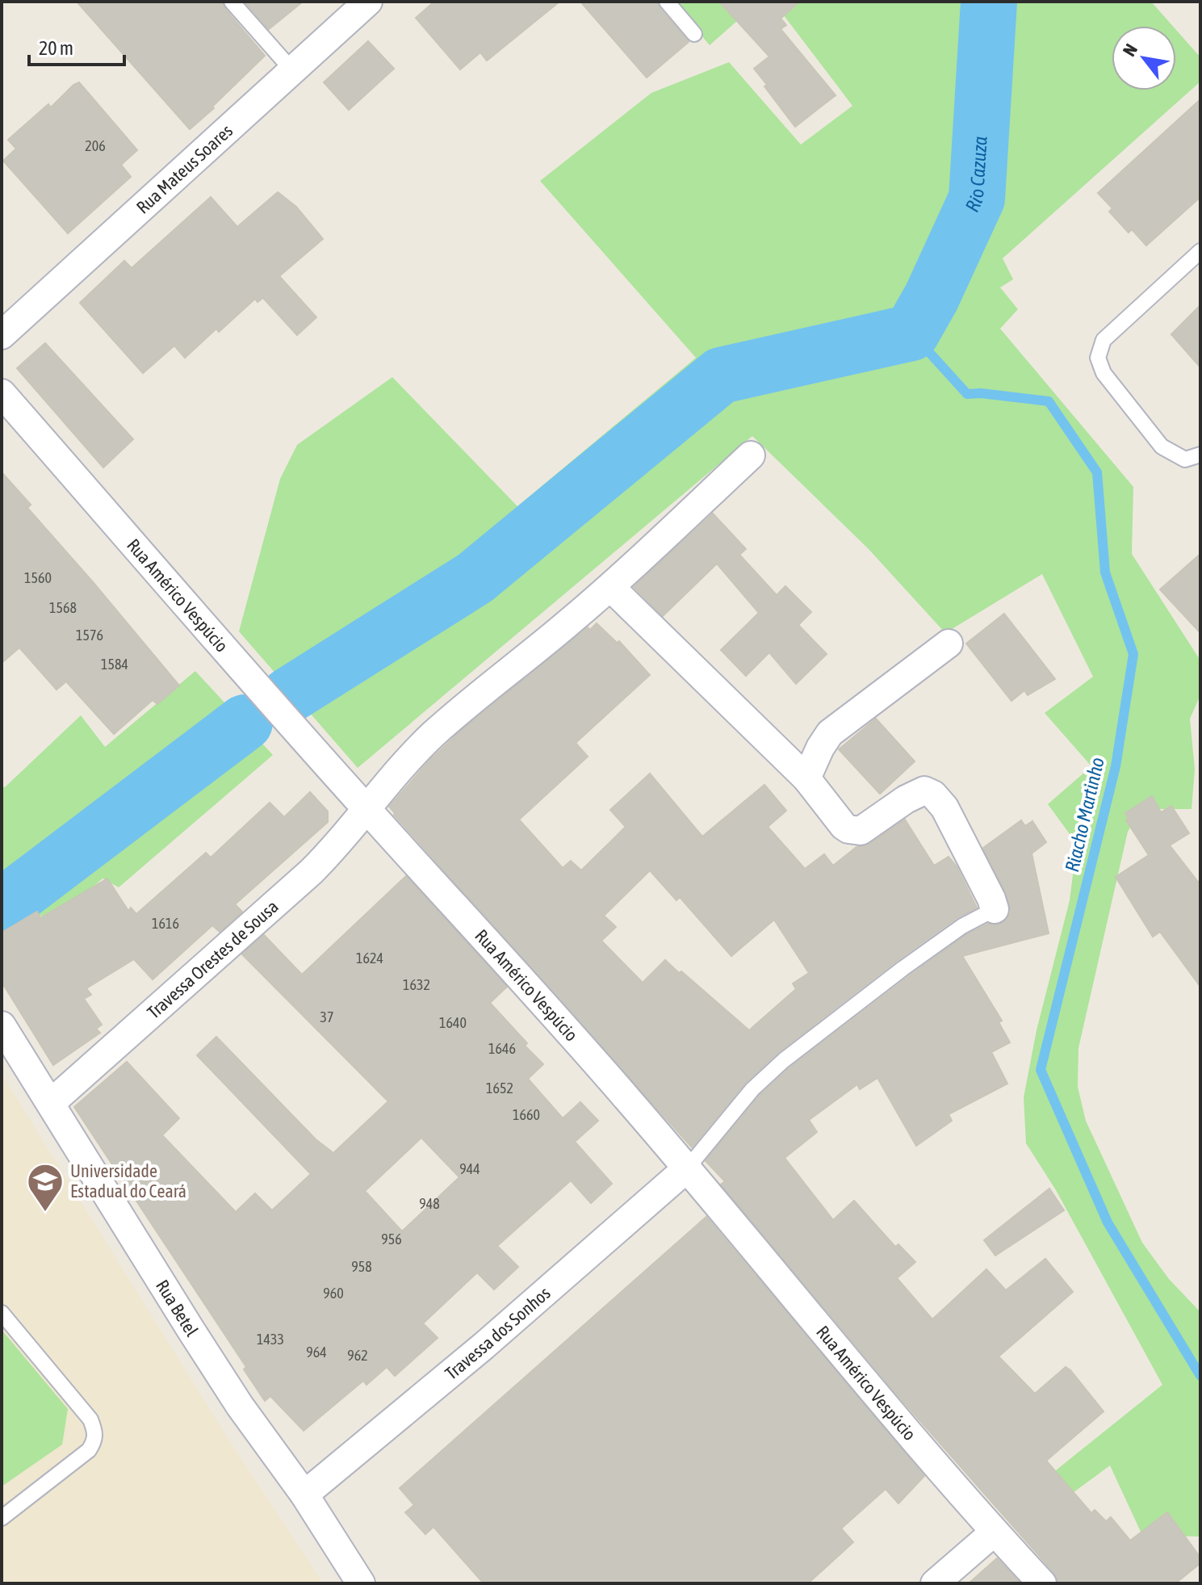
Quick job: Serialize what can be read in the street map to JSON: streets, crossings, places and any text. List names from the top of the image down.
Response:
{
  "streets": {
    "street": [
      "Rua Mateus Soares",
      "Rua Américo Vespúcio",
      "Travessa Orestes de Sousa",
      "Rua Betel",
      "Travessa dos Sonhos"
    ]
  },
  "crossings": [
    ["Rua Américo Vespúcio", "Travessa Orestes de Sousa"],
    ["Rua Américo Vespúcio", "Travessa dos Sonhos"],
    ["Travessa Orestes de Sousa", "Rua Betel"],
    ["Rua Betel", "Travessa dos Sonhos"]
  ],
  "water": ["Rio Cazuza", "Riacho Martinho"],
  "places": {
    "school or university": ["Universidade Estadual do Ceará"]
  },
  "house_numbers": [
    "206",
    "1560",
    "1568",
    "1576",
    "1584",
    "1616",
    "1624",
    "1632",
    "37",
    "1640",
    "1646",
    "1652",
    "1660",
    "944",
    "948",
    "956",
    "958",
    "960",
    "1433",
    "964",
    "962"
  ],
  "scale_bar": "20 m",
  "north": "top left"
}
